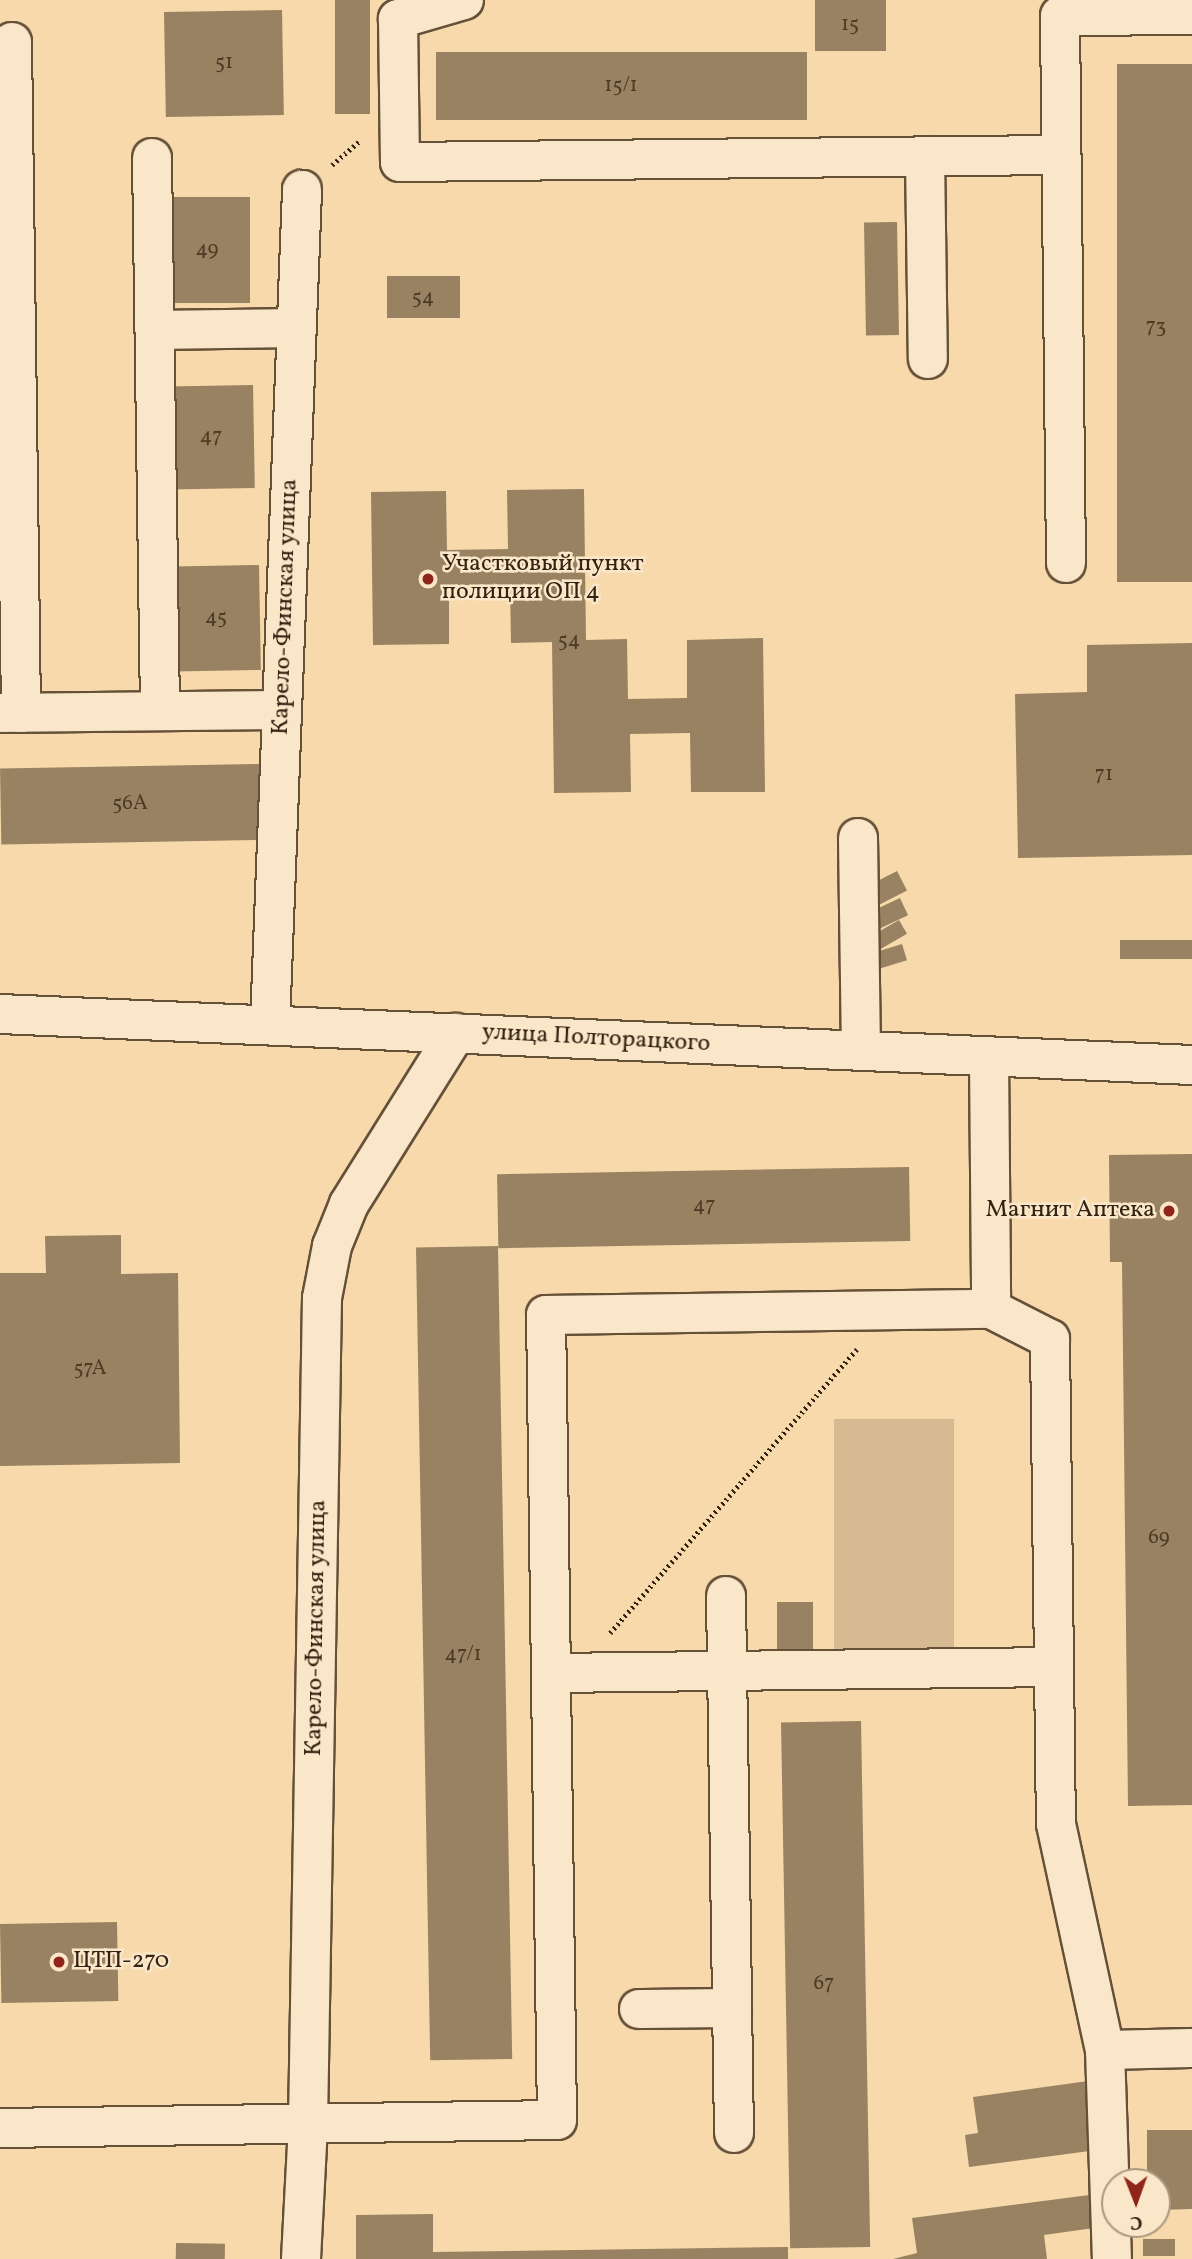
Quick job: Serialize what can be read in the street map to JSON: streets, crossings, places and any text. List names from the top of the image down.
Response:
{
  "streets": {
    "street": ["Карело-Финская улица", "улица Полторацкого"]
  },
  "crossings": [
    ["Карело-Финская улица", "улица Полторацкого"]
  ],
  "places": ["Участковый пункт полиции ОП 4", "Магнит Аптека", "ЦТП-270"],
  "house_numbers": [
    "15",
    "51",
    "15/1",
    "49",
    "54",
    "73",
    "47",
    "45",
    "54",
    "71",
    "56А",
    "47",
    "57А",
    "69",
    "47/1",
    "67"
  ],
  "north": "bottom"
}
